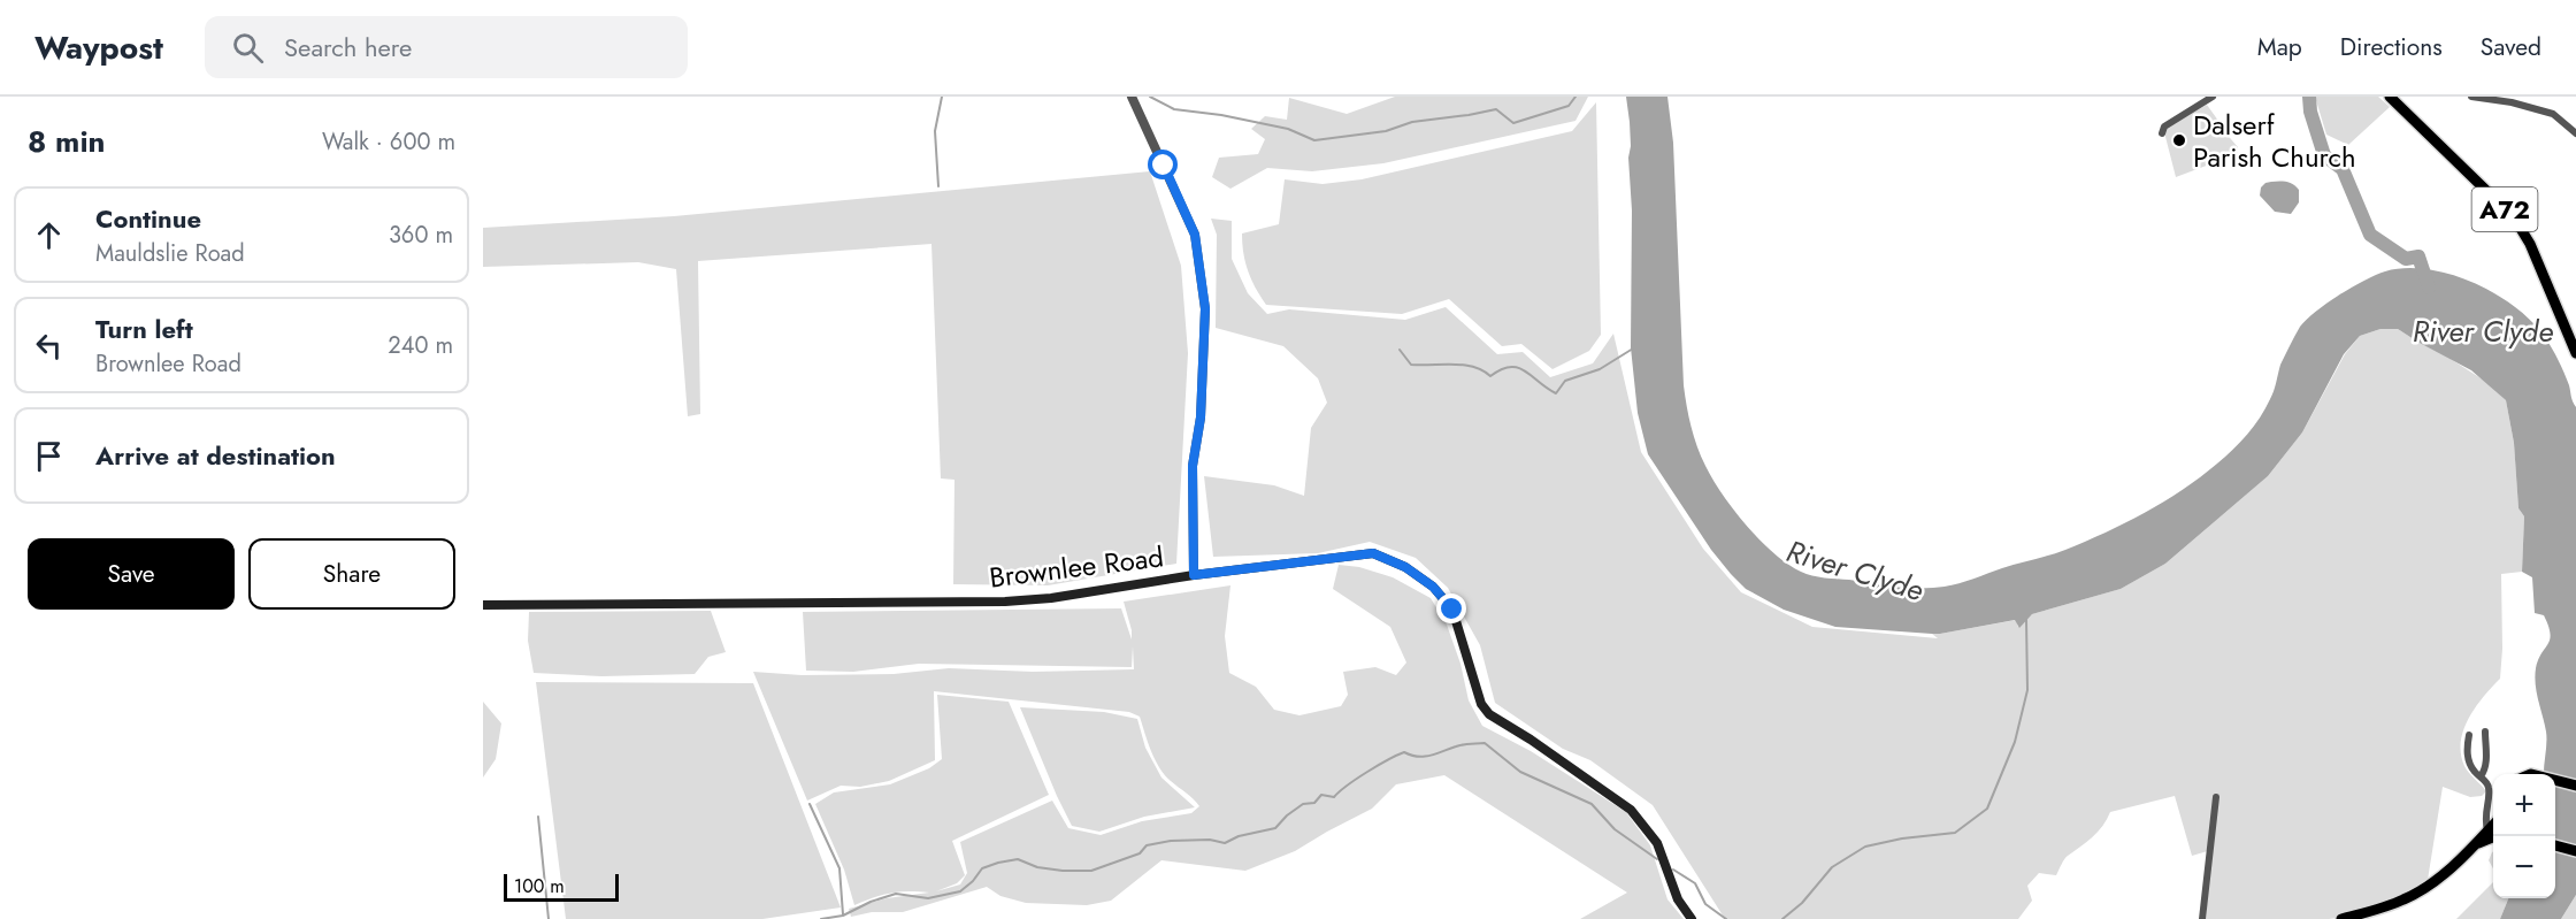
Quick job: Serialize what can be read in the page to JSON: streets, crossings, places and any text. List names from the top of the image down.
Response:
{
  "streets": {
    "main road": ["A72", "Brownlee Road"]
  },
  "water": ["River Clyde"],
  "places": ["Dalserf Parish Church"],
  "scale_bar": "100 m",
  "page": {
    "header": "Waypost",
    "search": "Search here",
    "nav": ["Map", "Directions", "Saved"],
    "heading": ["8 min", "Walk · 600 m"],
    "list": [
      ["Continue", "Mauldslie Road", "360 m"],
      ["Turn left", "Brownlee Road", "240 m"],
      "Arrive at destination"
    ],
    "buttons": ["Save", "Share"],
    "map_buttons": ["+", "−"],
    "scale": "100 m"
  }
}
